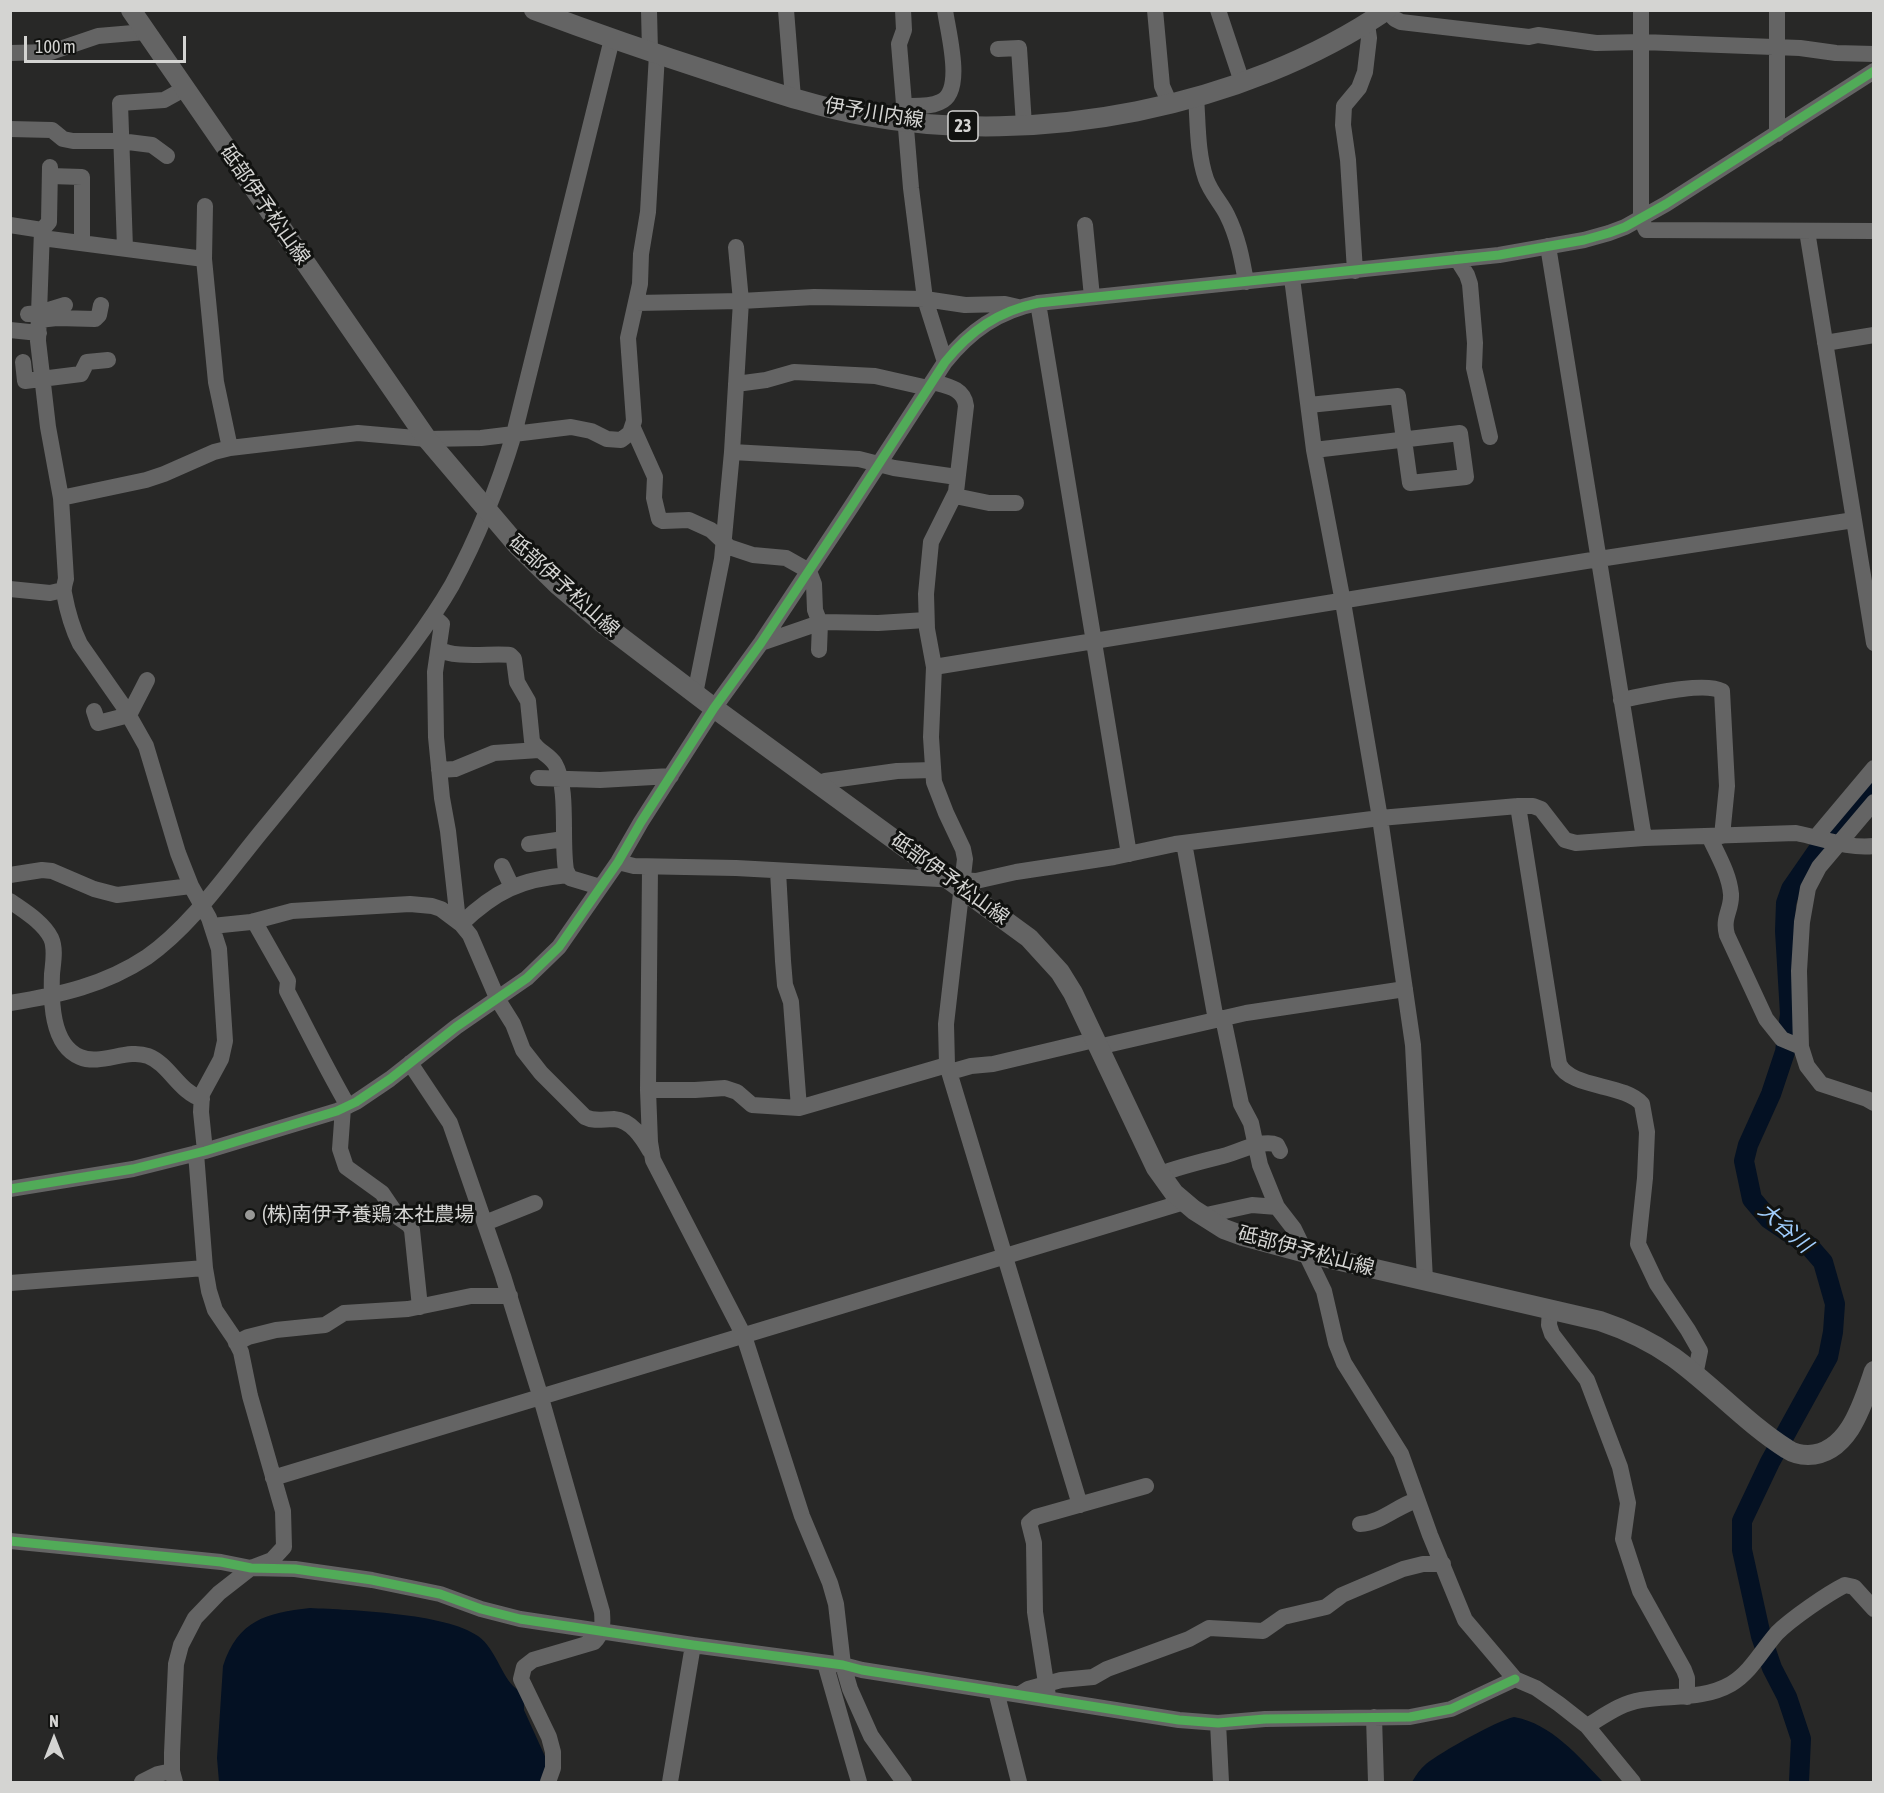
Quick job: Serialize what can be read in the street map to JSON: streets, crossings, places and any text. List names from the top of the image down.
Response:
{
  "streets": {
    "main road": ["伊予川内線", "23", "砥部伊予松山線"]
  },
  "water": ["大谷川"],
  "places": ["(株)南伊予養鶏 本社農場"],
  "scale_bar": "100 m",
  "north": "top"
}
